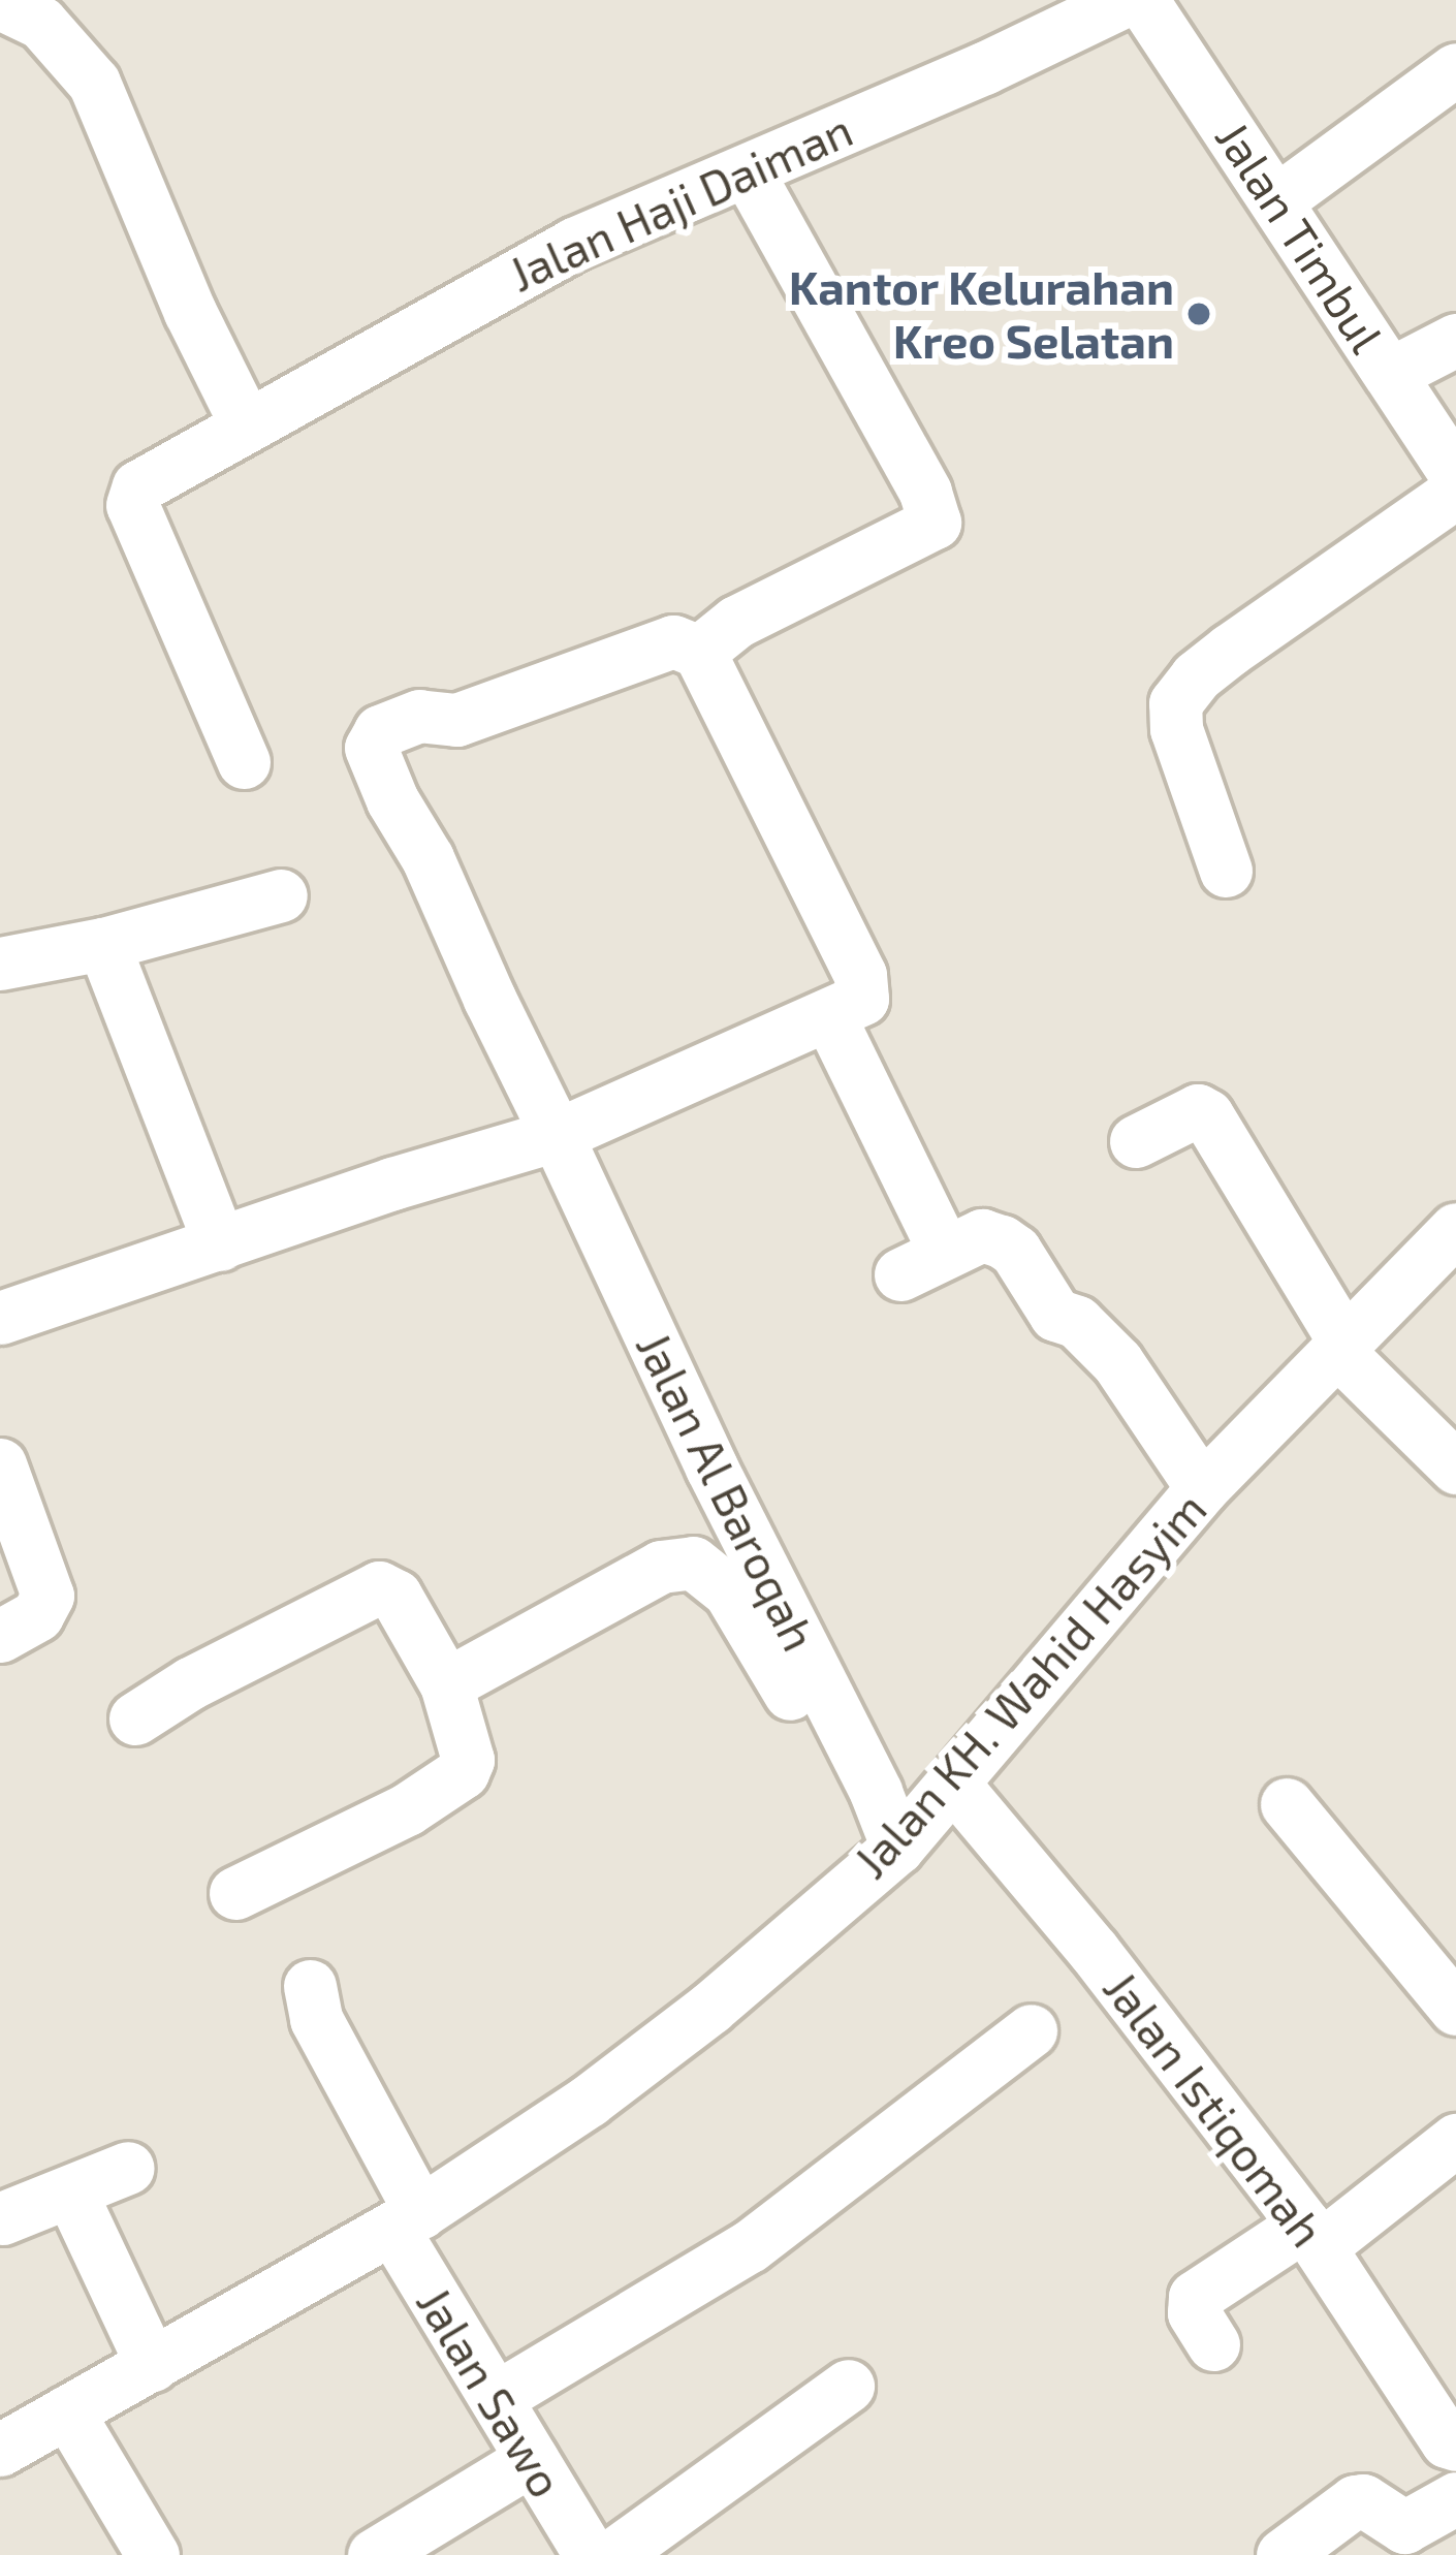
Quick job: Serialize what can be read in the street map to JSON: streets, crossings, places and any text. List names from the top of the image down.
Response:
{
  "streets": {
    "street": [
      "Jalan Haji Daiman",
      "Jalan Timbul",
      "Jalan Al Baroqah",
      "Jalan KH. Wahid Hasyim",
      "Jalan Istiqomah",
      "Jalan Sawo"
    ]
  },
  "crossings": [
    ["Jalan Al Baroqah", "Jalan KH. Wahid Hasyim"],
    ["Jalan KH. Wahid Hasyim", "Jalan Istiqomah"],
    ["Jalan KH. Wahid Hasyim", "Jalan Sawo"]
  ],
  "places": ["Kantor Kelurahan Kreo Selatan"]
}
